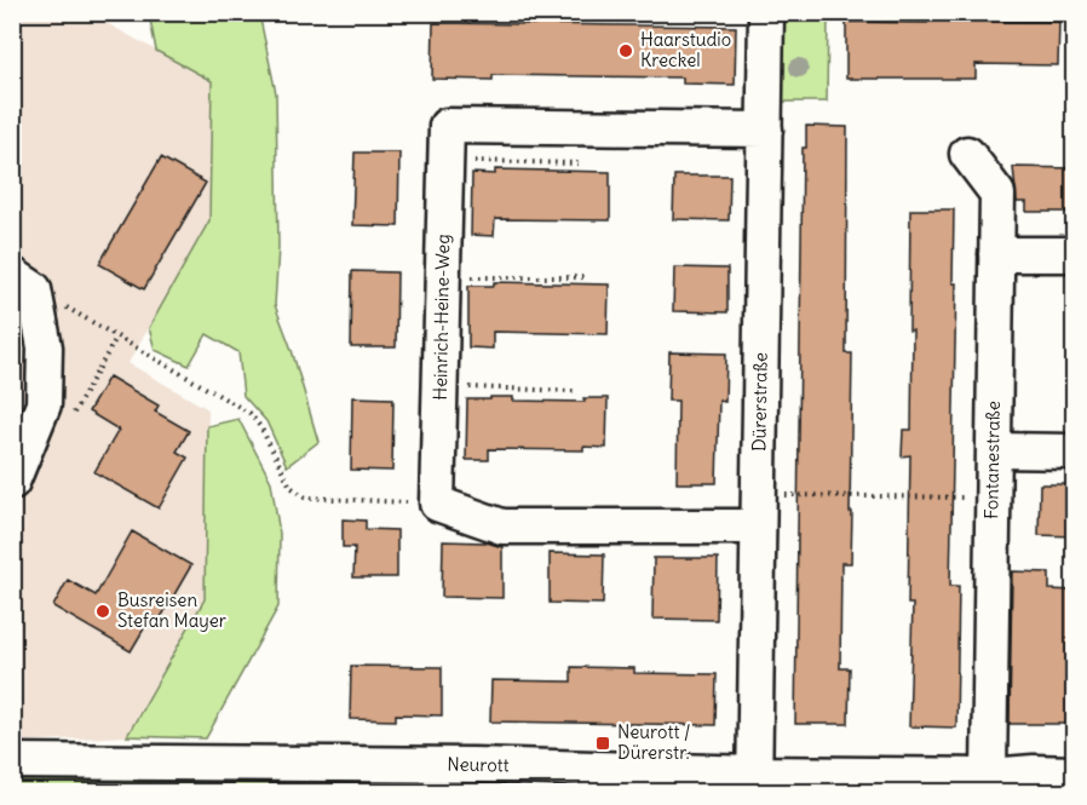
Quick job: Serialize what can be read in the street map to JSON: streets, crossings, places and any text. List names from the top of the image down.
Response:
{
  "streets": {
    "street": [
      "Heinrich-Heine-Weg",
      "Dürerstraße",
      "Fontanestraße",
      "Neurott"
    ]
  },
  "crossings": [
    ["Heinrich-Heine-Weg", "Dürerstraße"],
    ["Dürerstraße", "Neurott"],
    ["Fontanestraße", "Neurott"]
  ],
  "places": {
    "other": ["Haarstudio Kreckel", "Busreisen Stefan Mayer"],
    "transit": ["Neurott / Dürerstr."]
  }
}
